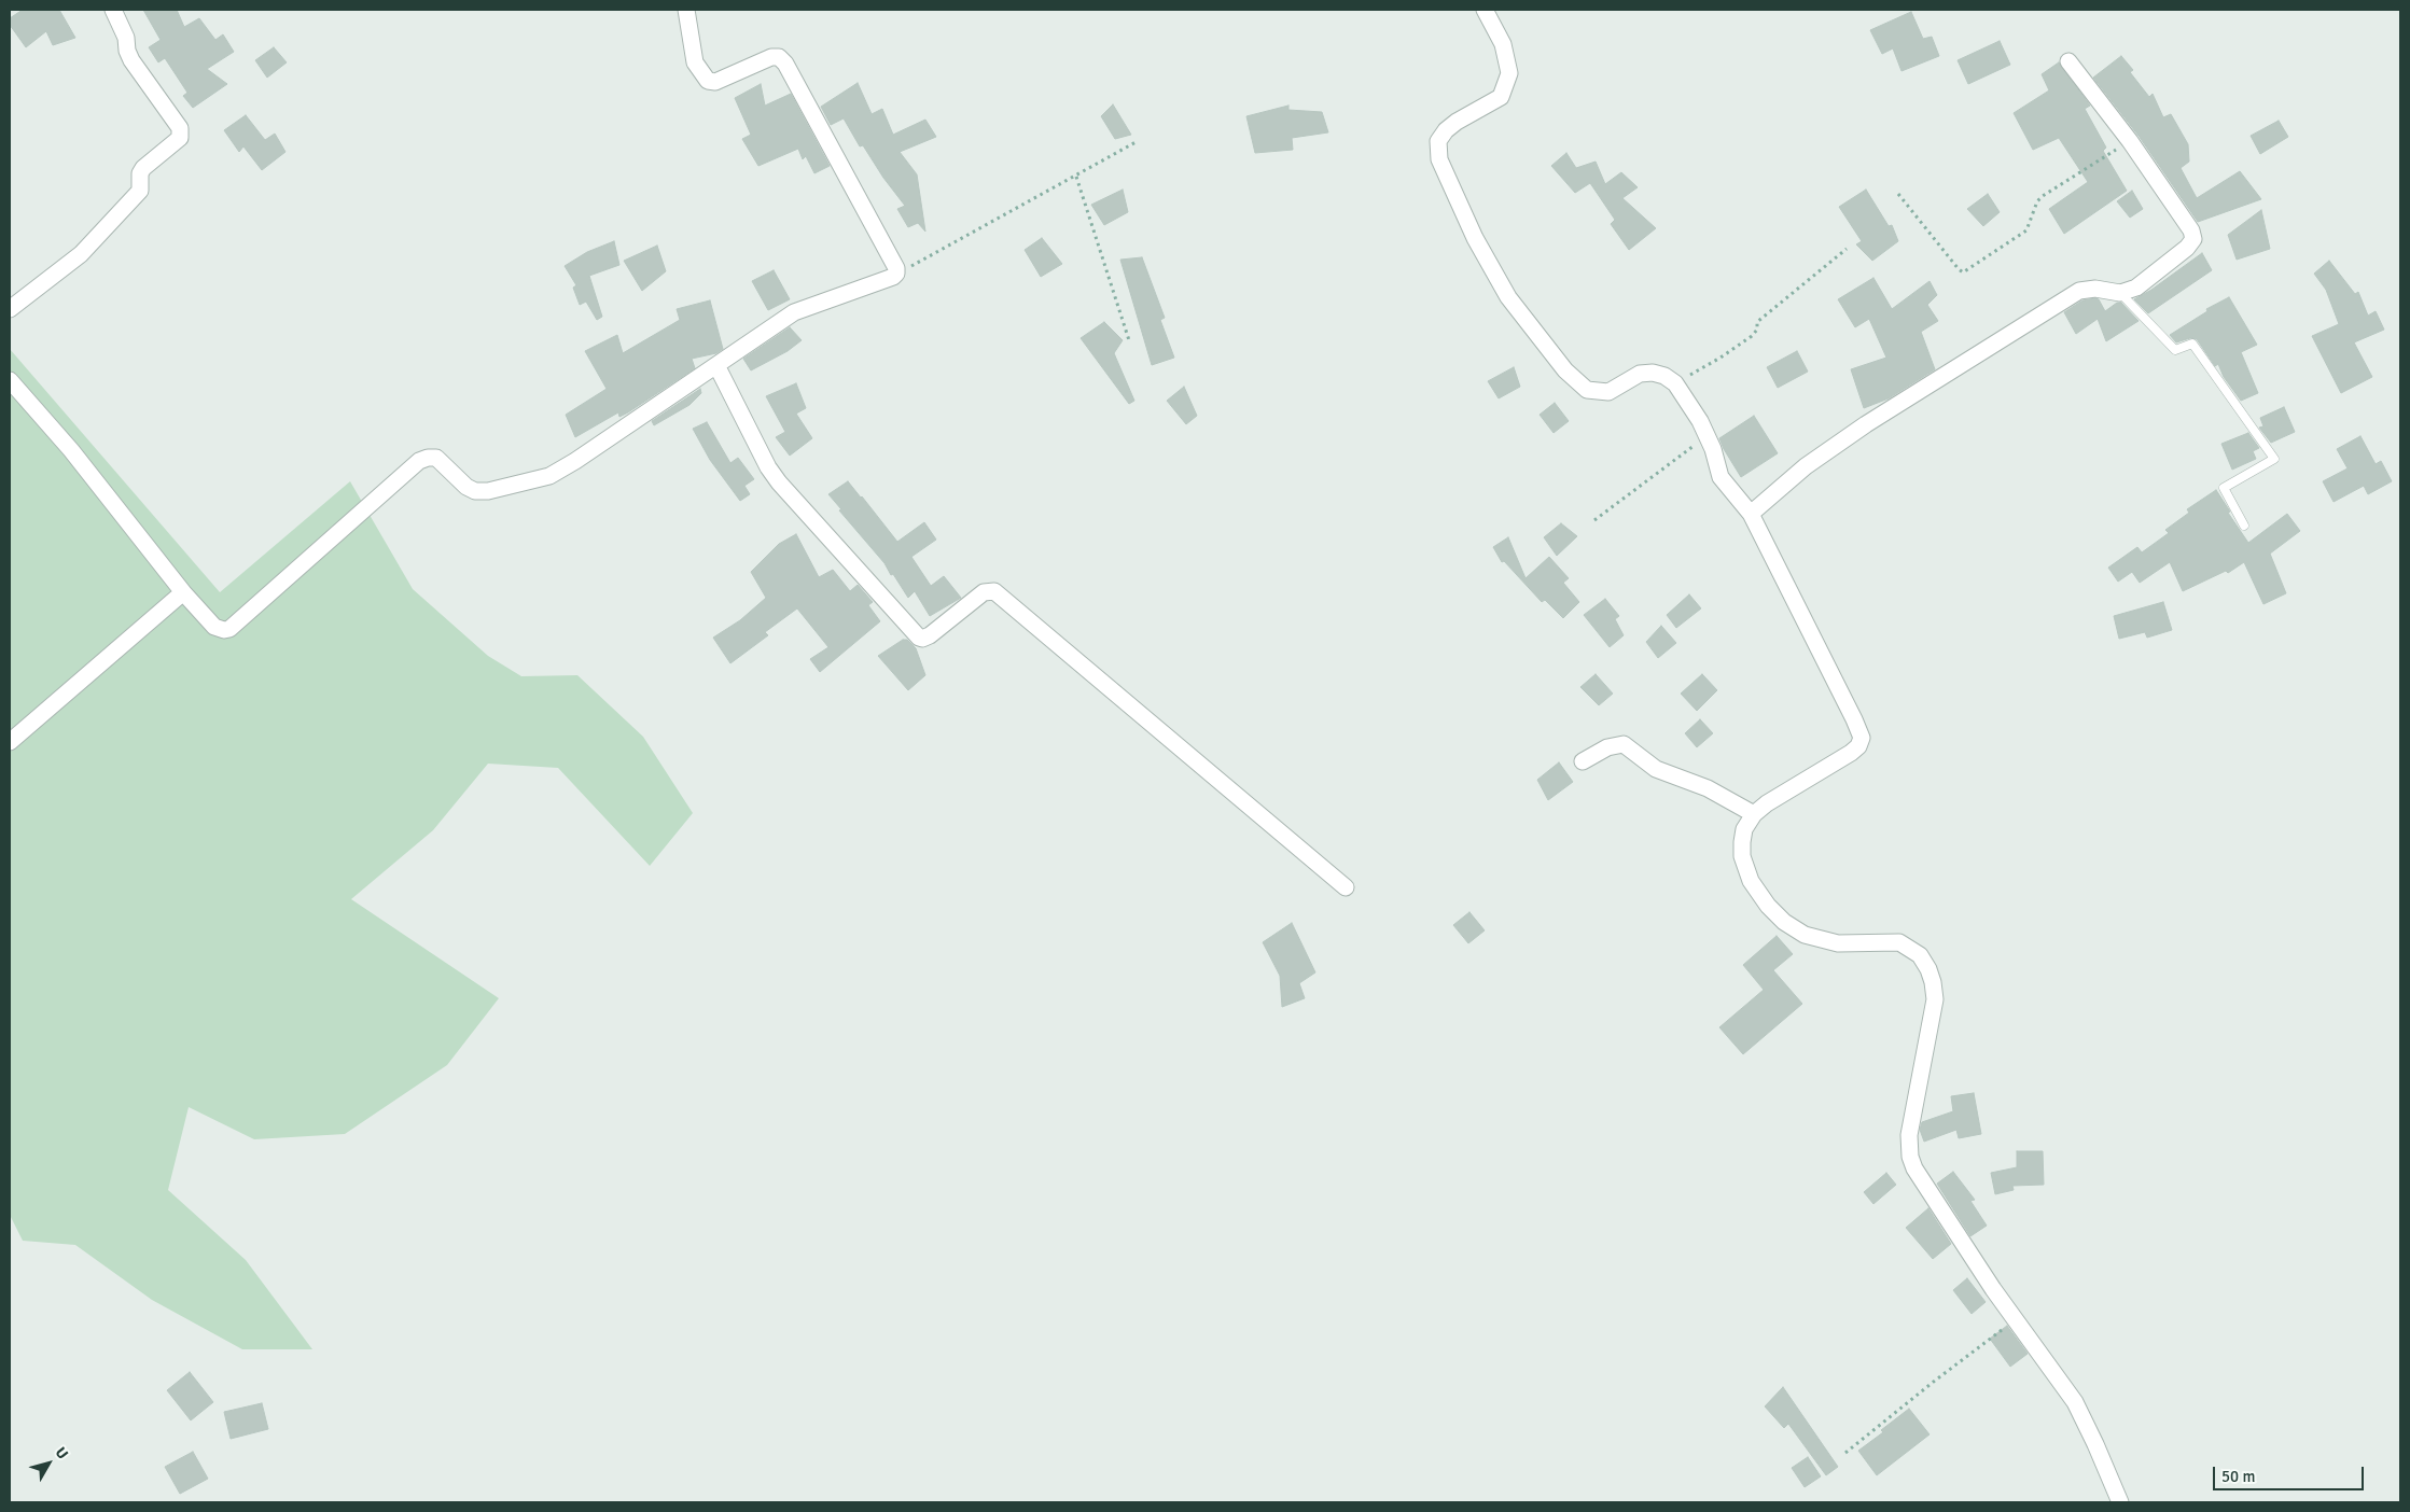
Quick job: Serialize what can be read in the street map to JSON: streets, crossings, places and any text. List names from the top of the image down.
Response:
{
  "scale_bar": "50 m",
  "north": "top right"
}
